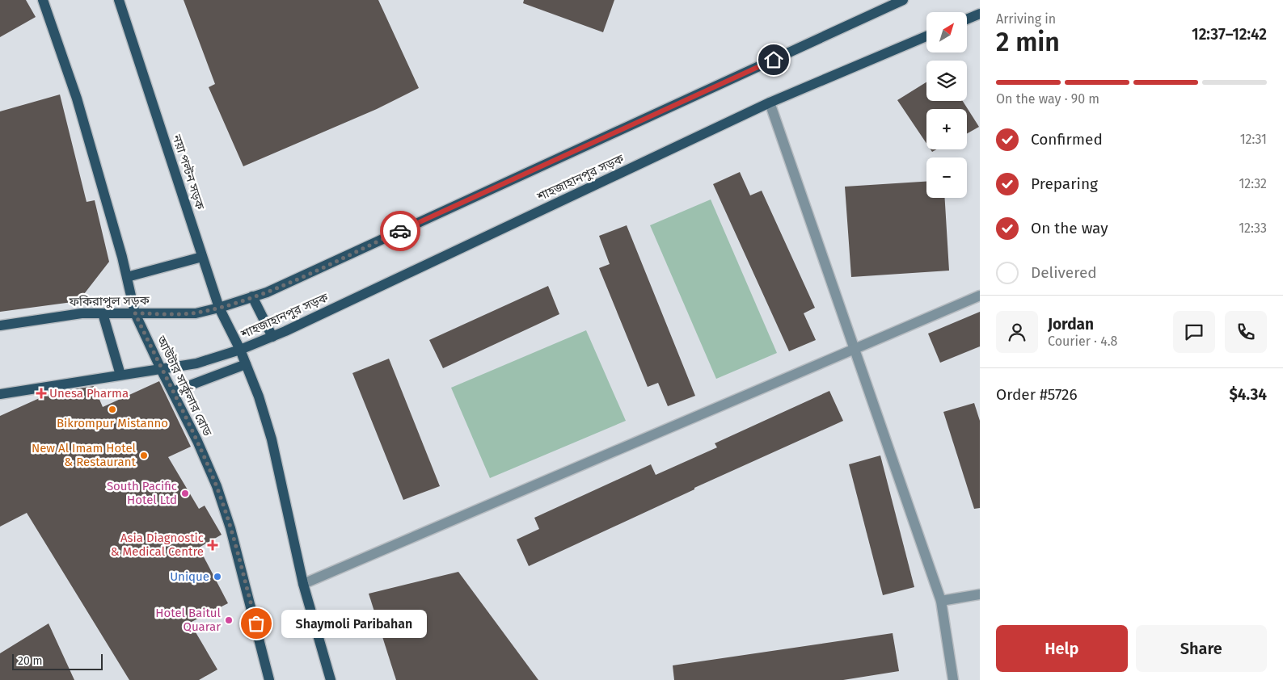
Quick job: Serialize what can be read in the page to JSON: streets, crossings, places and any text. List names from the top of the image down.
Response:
{
  "streets": {
    "main road": [
      "নয়া পল্টন সড়ক",
      "শাহজাহানপুর সড়ক",
      "ফকিরাপুল সড়ক",
      "আউটার সার্কুলার রোড"
    ]
  },
  "crossings": [
    ["নয়া পল্টন সড়ক", "শাহজাহানপুর সড়ক"],
    ["নয়া পল্টন সড়ক", "ফকিরাপুল সড়ক"],
    ["শাহজাহানপুর সড়ক", "আউটার সার্কুলার রোড"],
    ["ফকিরাপুল সড়ক", "আউটার সার্কুলার রোড"]
  ],
  "places": {
    "health": ["Unesa Pharma", "Asia Diagnostic & Medical Centre"],
    "other": [
      "Bikrompur Mistanno",
      "New Al Imam Hotel & Restaurant",
      "South Pacific Hotel Ltd",
      "Unique",
      "Hotel Baitul Quarar",
      "Shaymoli Paribahan"
    ]
  },
  "scale_bar": "20 m",
  "north": "top right",
  "page": {
    "heading": ["2 min", "Arriving in", "12:37–12:42"],
    "panel": [
      "Jordan",
      "Courier · 4.8",
      "Order #5726",
      "$4.34"
    ],
    "map_buttons": ["+", "−"],
    "bar": "On the way · 90 m",
    "list": [
      ["Confirmed", "12:31"],
      ["Preparing", "12:32"],
      ["On the way", "12:33"],
      "Delivered"
    ],
    "bubble": "Shaymoli Paribahan",
    "buttons": ["Help", "Share"],
    "scale": "20 m"
  }
}
